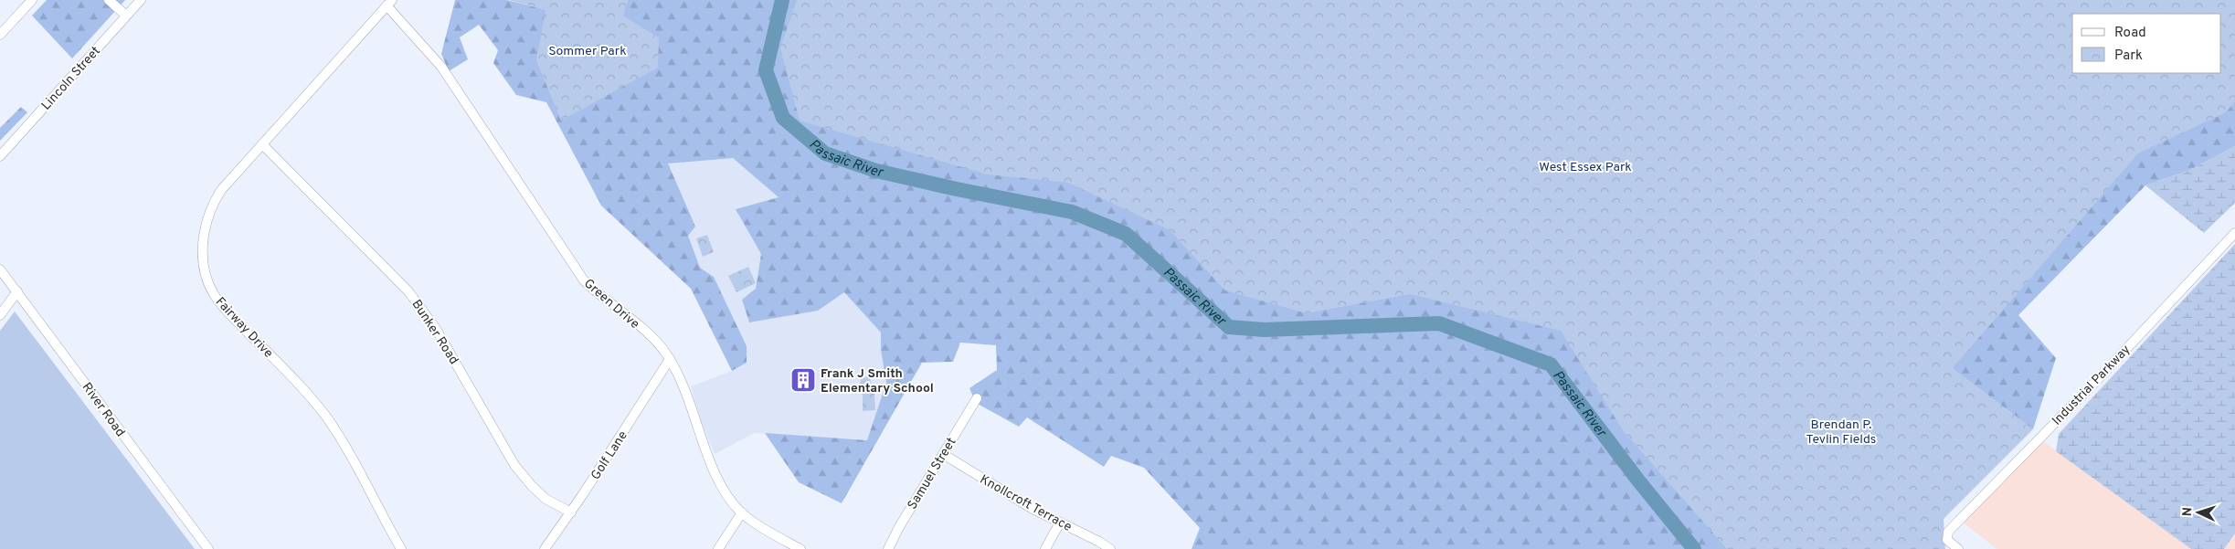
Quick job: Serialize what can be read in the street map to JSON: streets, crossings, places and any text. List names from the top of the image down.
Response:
{
  "streets": {
    "street": [
      "Lincoln Street",
      "Green Drive",
      "Fairway Drive",
      "Bunker Road",
      "Industrial Parkway",
      "River Road",
      "Golf Lane",
      "Samuel Street",
      "Knollcroft Terrace"
    ]
  },
  "crossings": [
    ["Green Drive", "Fairway Drive"],
    ["Green Drive", "Golf Lane"],
    ["Fairway Drive", "Bunker Road"],
    ["Bunker Road", "Golf Lane"],
    ["Samuel Street", "Knollcroft Terrace"]
  ],
  "water": ["Passaic River"],
  "parks": ["Sommer Park", "West Essex Park", "Brendan P. Tevlin Fields"],
  "places": {
    "building": ["Frank J Smith Elementary School"]
  },
  "legend": ["Road", "Park"],
  "north": "left"
}
